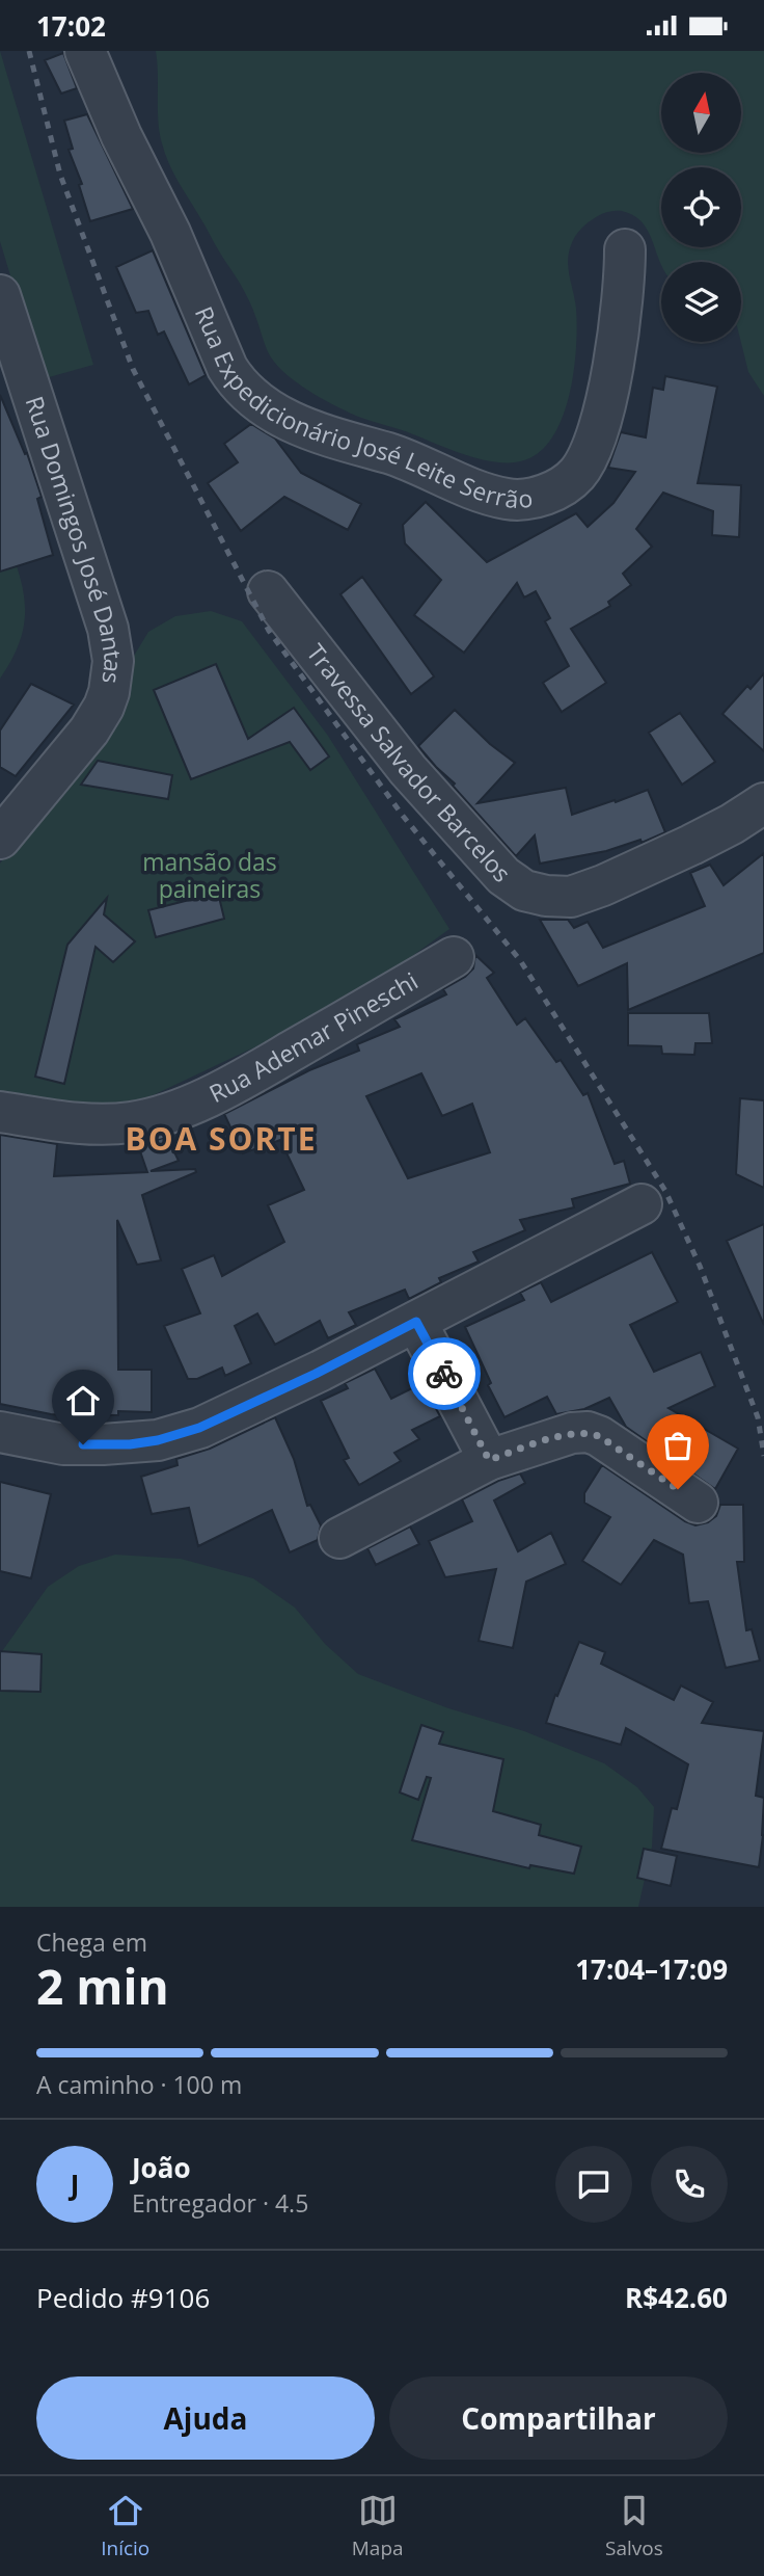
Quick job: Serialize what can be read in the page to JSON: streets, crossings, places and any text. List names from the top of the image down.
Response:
{
  "streets": {
    "street": [
      "Rua Expedicionário José Leite Serrão",
      "Rua Domingos José Dantas",
      "Travessa Salvador Barcelos",
      "Rua Ademar Pineschi"
    ]
  },
  "districts": ["BOA SORTE"],
  "parks": ["mansão das paineiras"],
  "north": "top",
  "page": {
    "status": "17:02",
    "heading": ["2 min", "Chega em", "17:04–17:09"],
    "panel": [
      "João",
      "Entregador · 4.5",
      "Pedido #9106",
      "R$42.60"
    ],
    "bar": "A caminho · 100 m",
    "round": "J",
    "buttons": ["Ajuda", "Compartilhar"],
    "tabs": ["Início", "Mapa", "Salvos"]
  }
}
